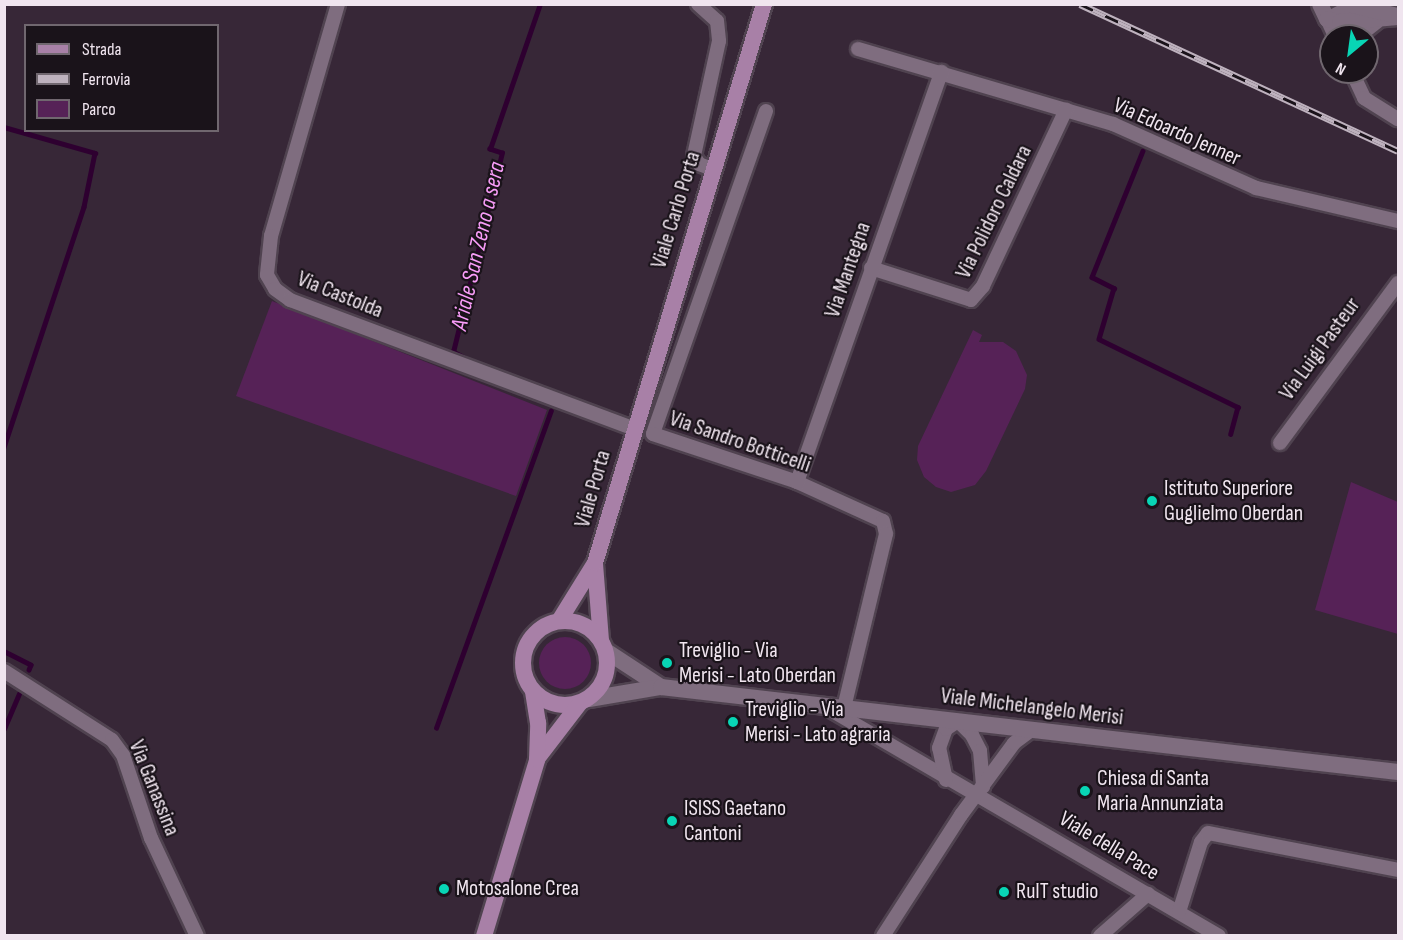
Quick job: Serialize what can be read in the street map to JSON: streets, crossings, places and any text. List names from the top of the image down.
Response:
{
  "streets": {
    "main road": ["Viale Carlo Porta", "Viale Porta", "Viale Michelangelo Merisi"],
    "street": [
      "Via Edoardo Jenner",
      "Via Polidoro Caldara",
      "Via Mantegna",
      "Via Castolda",
      "Via Luigi Pasteur",
      "Via Sandro Botticelli",
      "Via Ganassina",
      "Viale della Pace"
    ]
  },
  "crossings": [
    ["Via Edoardo Jenner", "Via Polidoro Caldara"],
    ["Via Edoardo Jenner", "Via Mantegna"],
    ["Viale Carlo Porta", "Via Castolda"],
    ["Viale Carlo Porta", "Viale Porta"],
    ["Via Polidoro Caldara", "Via Mantegna"],
    ["Via Mantegna", "Via Sandro Botticelli"],
    ["Via Castolda", "Viale Porta"],
    ["Via Sandro Botticelli", "Viale Michelangelo Merisi"],
    ["Viale Michelangelo Merisi", "Viale della Pace"]
  ],
  "water": ["Ariale San Zeno a sera"],
  "places": [
    "Istituto Superiore Guglielmo Oberdan",
    "Treviglio - Via Merisi - Lato Oberdan",
    "Treviglio - Via Merisi - Lato agraria",
    "Chiesa di Santa Maria Annunziata",
    "ISISS Gaetano Cantoni",
    "Motosalone Crea",
    "RuIT studio"
  ],
  "legend": ["Strada", "Ferrovia", "Parco"],
  "north": "bottom left"
}
